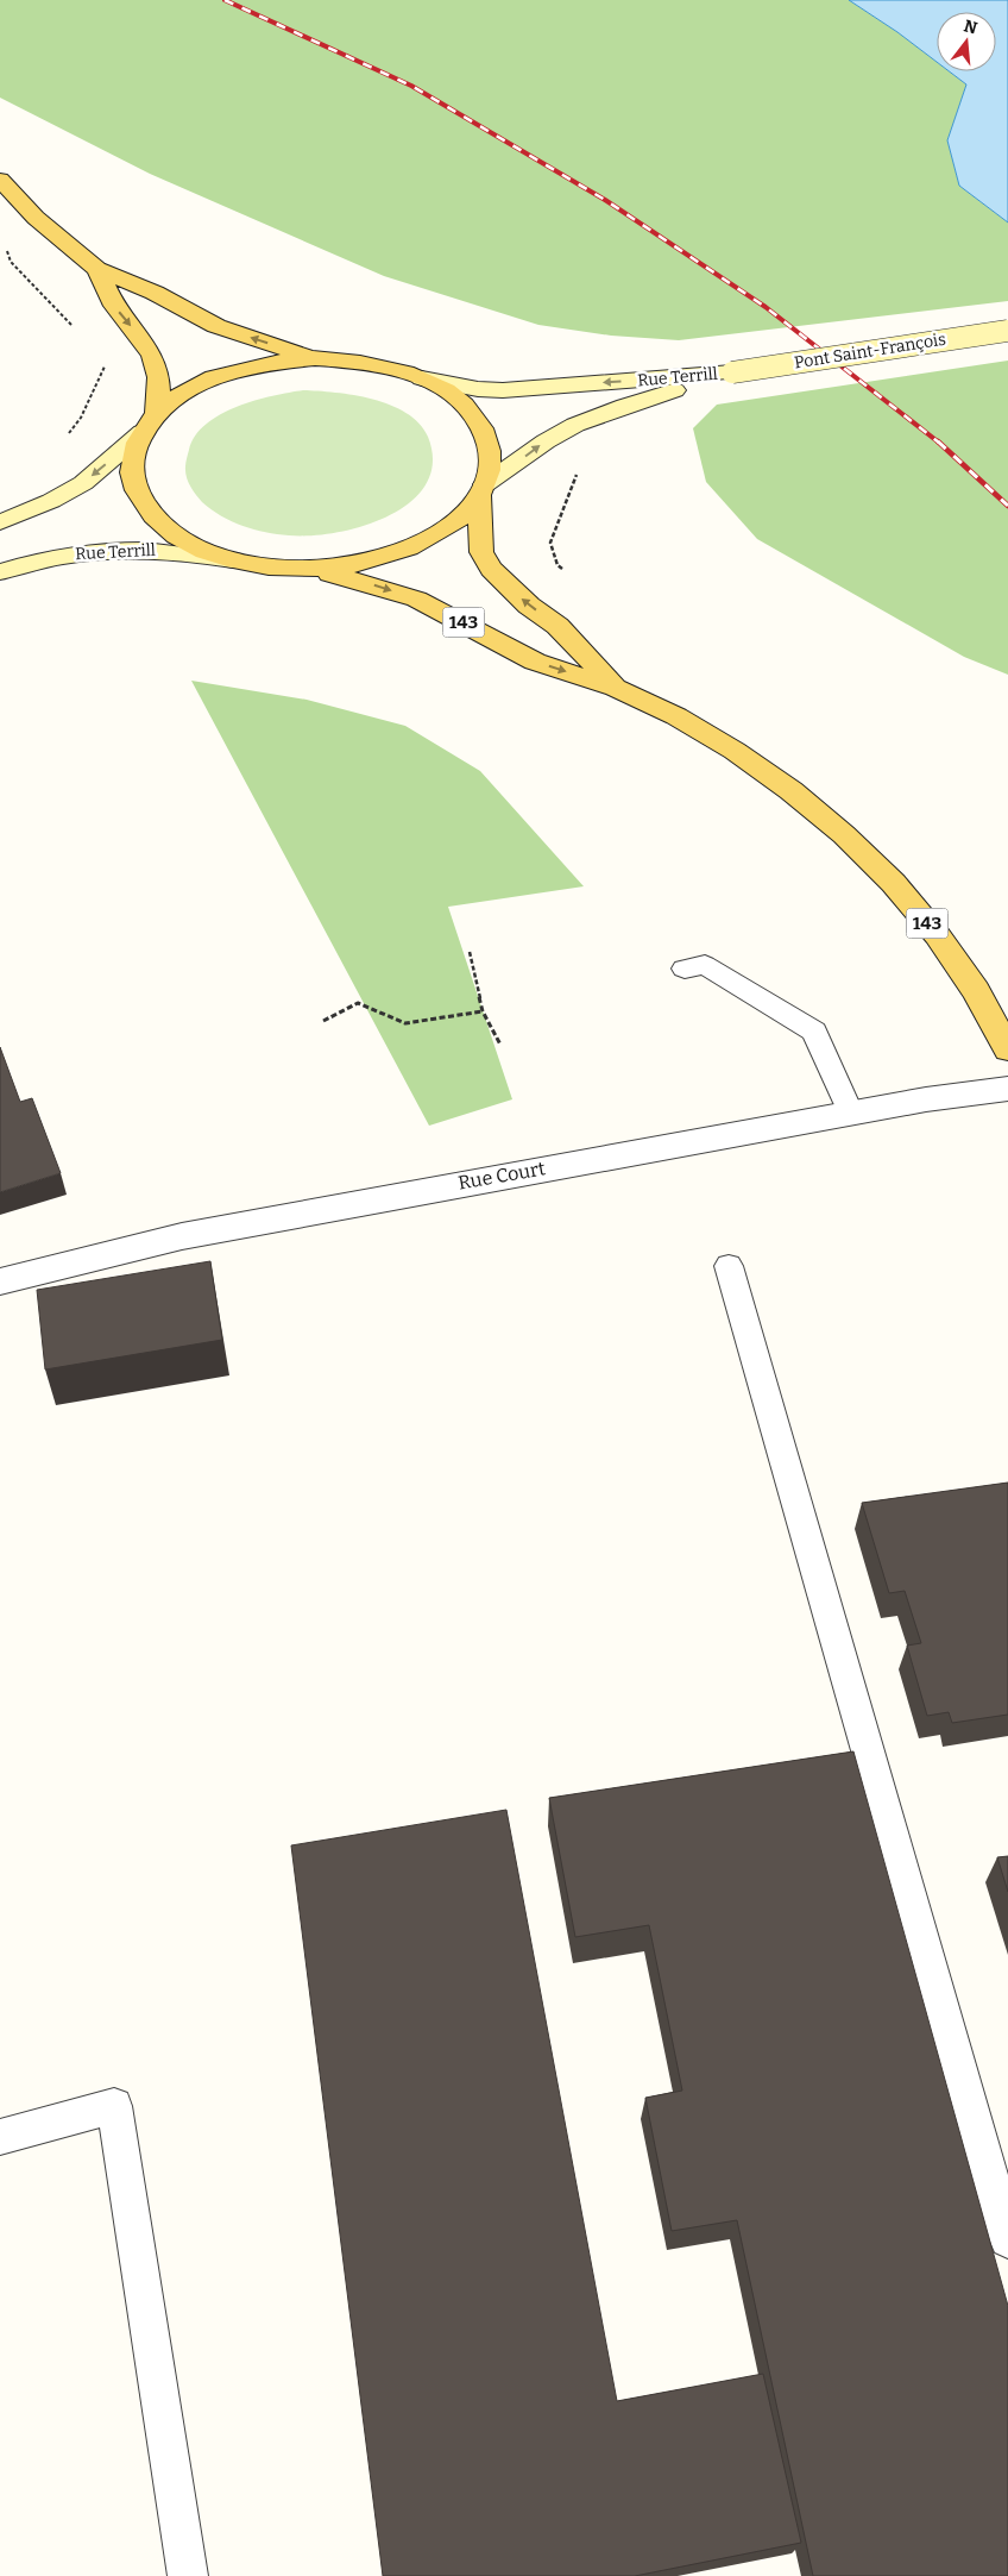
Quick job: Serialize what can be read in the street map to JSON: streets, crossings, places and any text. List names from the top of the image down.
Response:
{
  "streets": {
    "main road": ["143"],
    "street": ["Pont Saint-François", "Rue Terrill", "Rue Court"]
  },
  "crossings": [
    ["Pont Saint-François", "Rue Terrill"],
    ["Rue Terrill", "143"]
  ],
  "north": "top"
}
